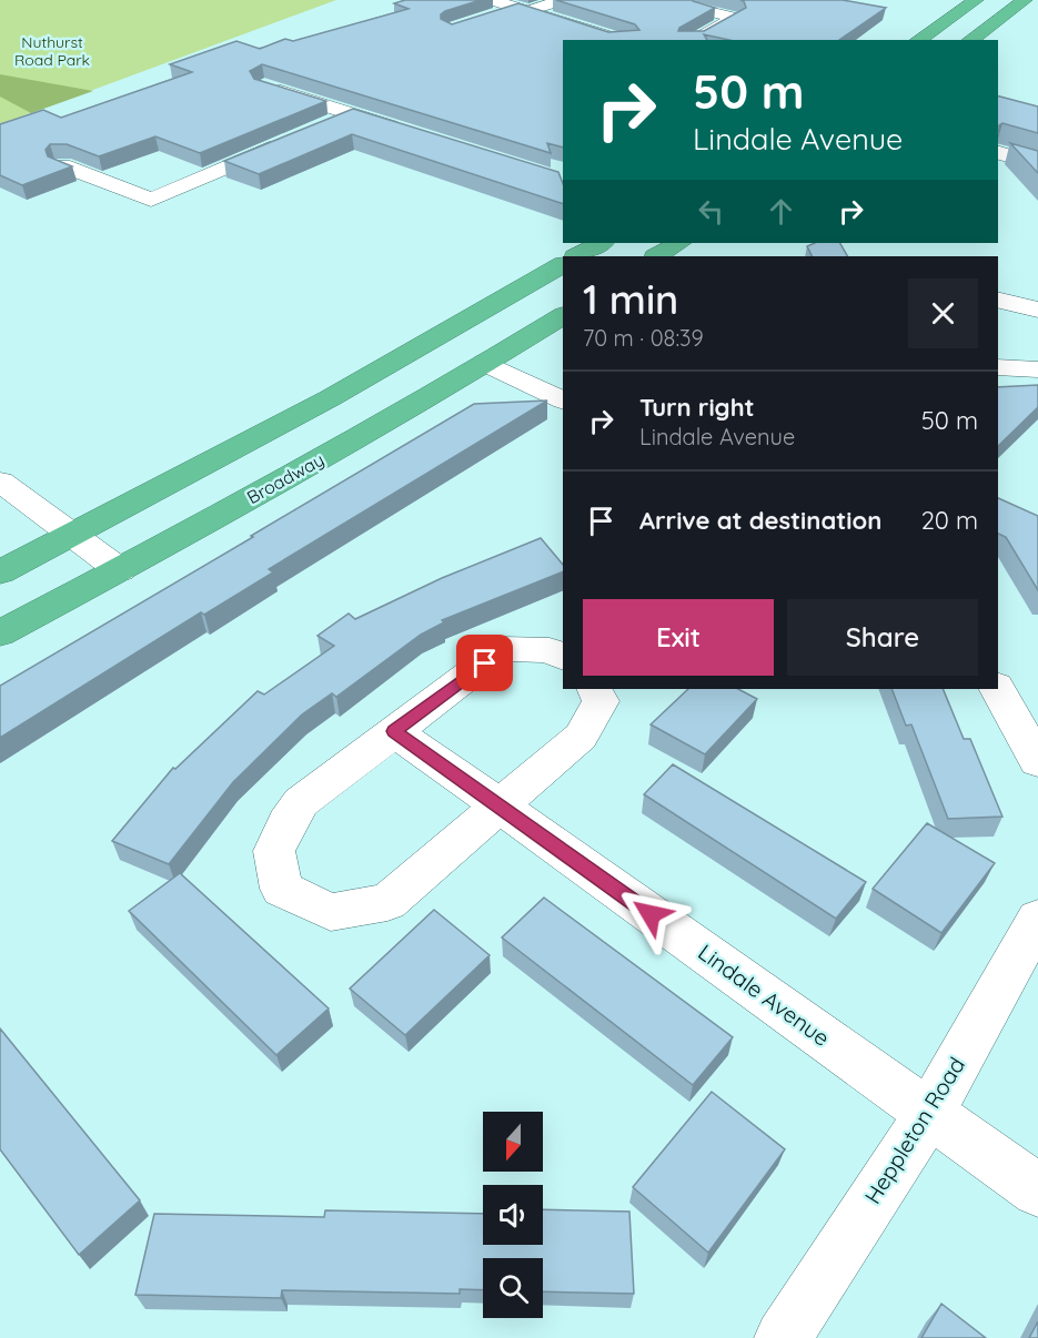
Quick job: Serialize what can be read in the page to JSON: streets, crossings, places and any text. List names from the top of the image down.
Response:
{
  "streets": {
    "highway": ["Broadway"],
    "street": ["Lindale Avenue", "Heppleton Road"]
  },
  "crossings": [
    ["Lindale Avenue", "Heppleton Road"]
  ],
  "parks": ["Nuthurst Road Park"],
  "north": "bottom",
  "page": {
    "turn": ["50 m", "Lindale Avenue"],
    "heading": ["1 min", "70 m · 08:39"],
    "list": [
      {
        "name": "Turn right",
        "note": "Lindale Avenue",
        "value": "50 m"
      },
      {
        "name": "Arrive at destination",
        "value": "20 m"
      }
    ],
    "buttons": ["Exit", "Share"]
  }
}
